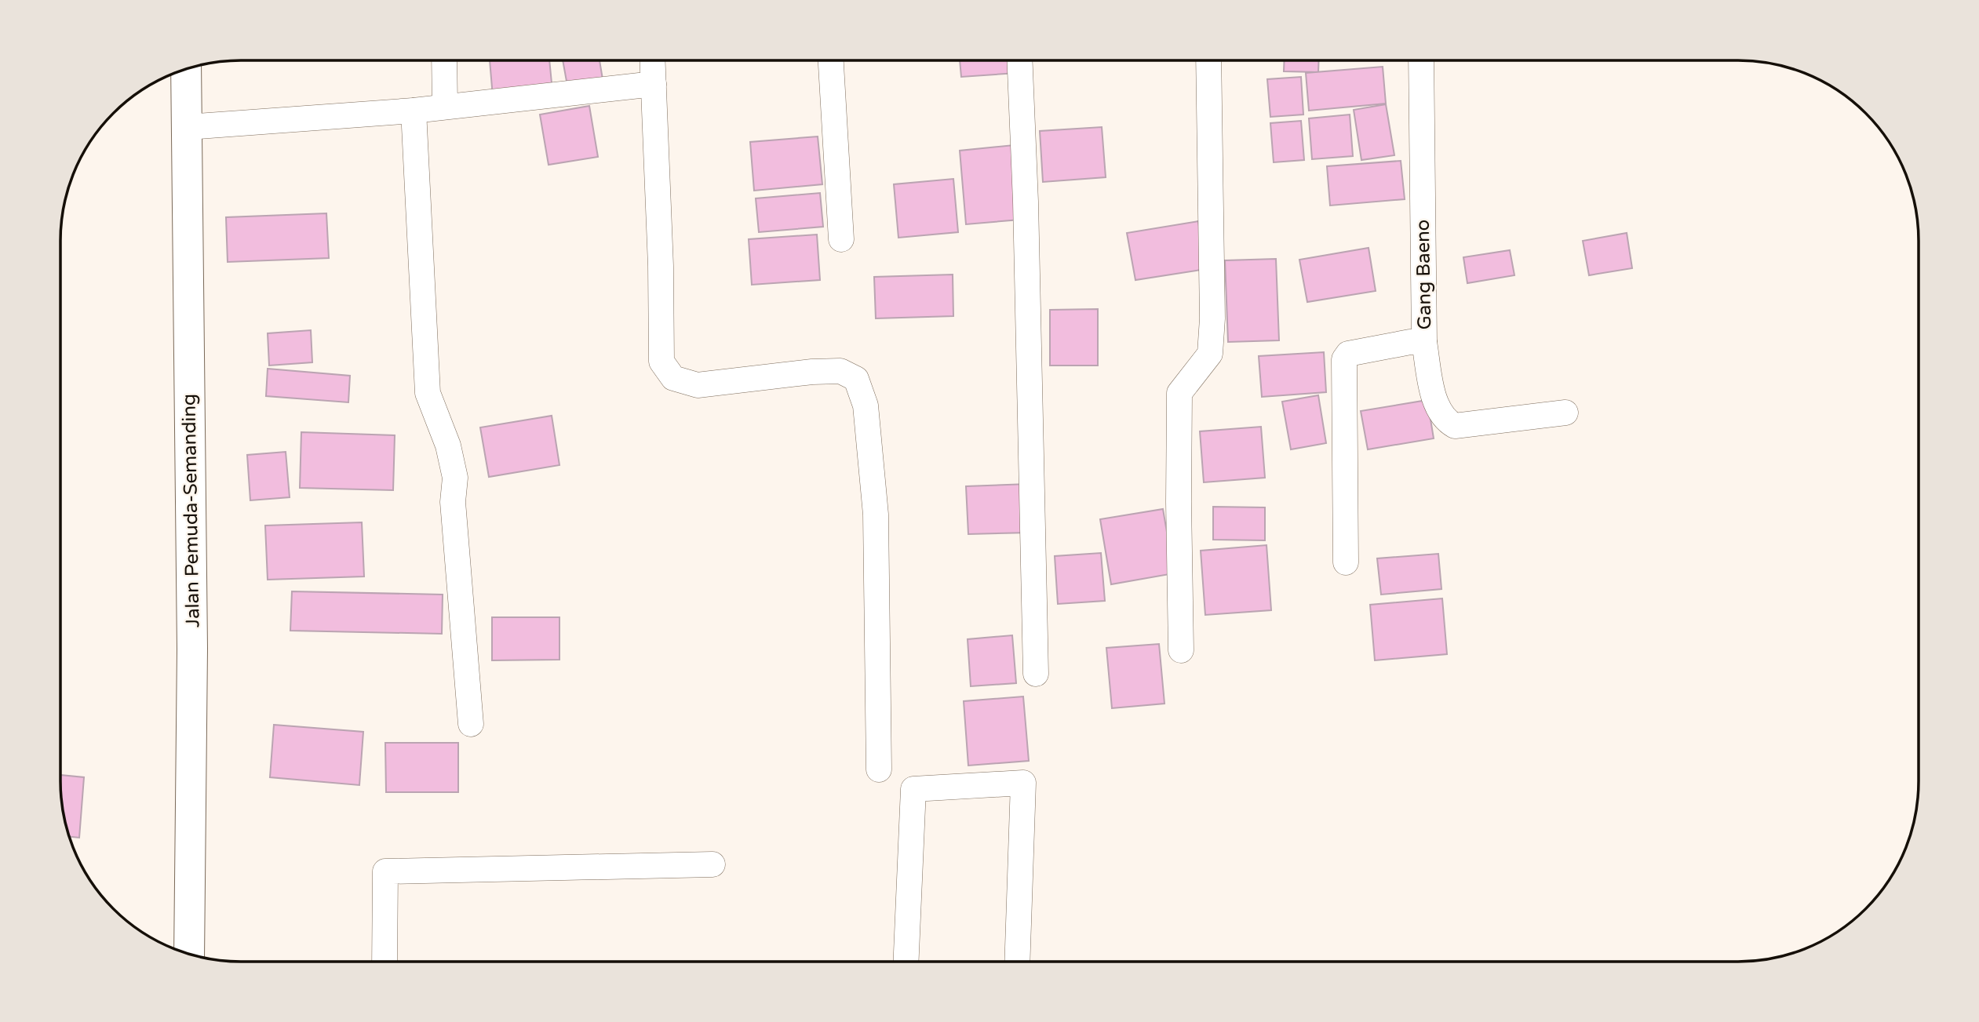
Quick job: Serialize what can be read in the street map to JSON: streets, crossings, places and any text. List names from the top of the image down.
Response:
{
  "streets": {
    "main road": ["Jalan Pemuda-Semanding"],
    "street": ["Gang Baeno"]
  }
}
